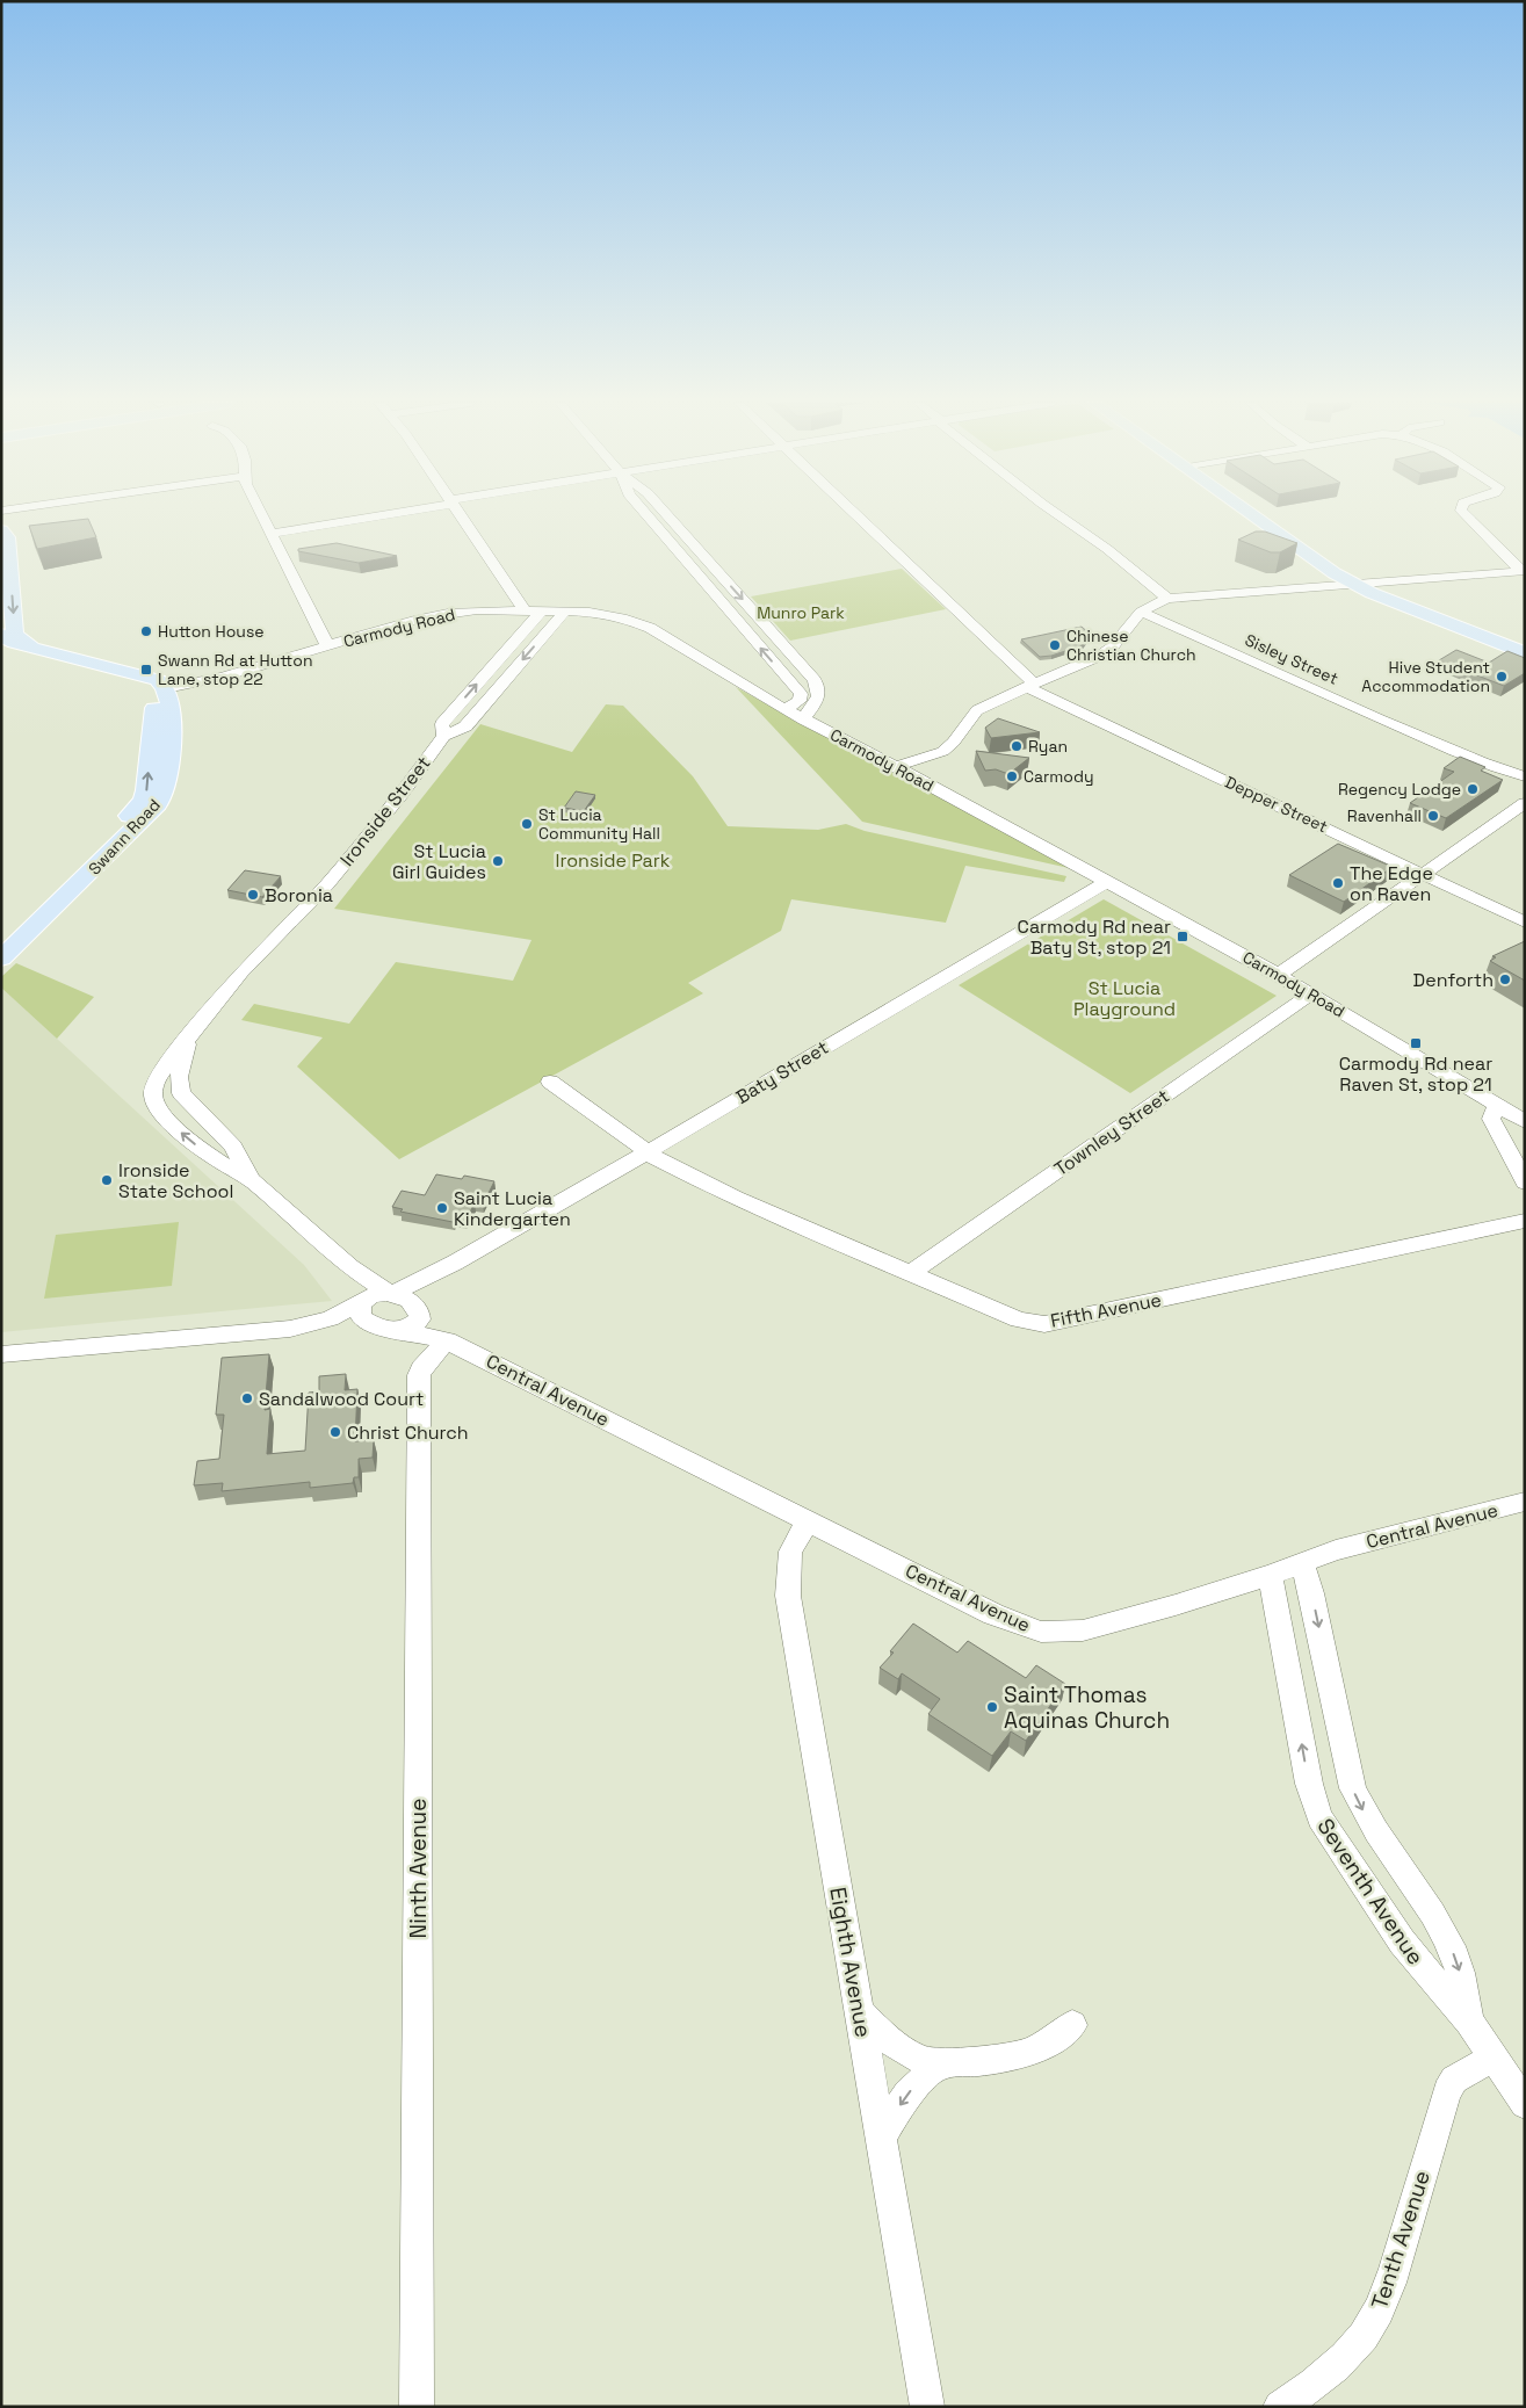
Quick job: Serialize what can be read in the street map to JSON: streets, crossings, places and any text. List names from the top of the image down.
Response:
{
  "streets": {
    "main road": ["Swann Road"],
    "street": [
      "Carmody Road",
      "Sisley Street",
      "Depper Street",
      "Ironside Street",
      "Baty Street",
      "Townley Street",
      "Fifth Avenue",
      "Central Avenue",
      "Ninth Avenue",
      "Seventh Avenue",
      "Eighth Avenue",
      "Tenth Avenue"
    ]
  },
  "crossings": [
    ["Carmody Road", "Ironside Street"],
    ["Carmody Road", "Swann Road"],
    ["Carmody Road", "Baty Street"],
    ["Carmody Road", "Townley Street"],
    ["Ironside Street", "Baty Street"],
    ["Ironside Street", "Central Avenue"],
    ["Baty Street", "Fifth Avenue"],
    ["Baty Street", "Central Avenue"],
    ["Townley Street", "Fifth Avenue"],
    ["Central Avenue", "Ninth Avenue"],
    ["Central Avenue", "Seventh Avenue"],
    ["Central Avenue", "Eighth Avenue"],
    ["Seventh Avenue", "Tenth Avenue"]
  ],
  "parks": ["Munro Park", "Ironside Park", "St Lucia Playground"],
  "places": {
    "other": [
      "Hutton House",
      "Chinese Christian Church",
      "Hive Student Accommodation",
      "Ryan",
      "Carmody",
      "Regency Lodge",
      "Ravenhall",
      "St Lucia Community Hall",
      "St Lucia Girl Guides",
      "The Edge on Raven",
      "Boronia",
      "Denforth",
      "Ironside State School",
      "Saint Lucia Kindergarten",
      "Sandalwood Court",
      "Christ Church",
      "Saint Thomas Aquinas Church"
    ],
    "transit": ["Swann Rd at Hutton Lane, stop 22", "Carmody Rd near Baty St, stop 21", "Carmody Rd near Raven St, stop 21"]
  }
}
